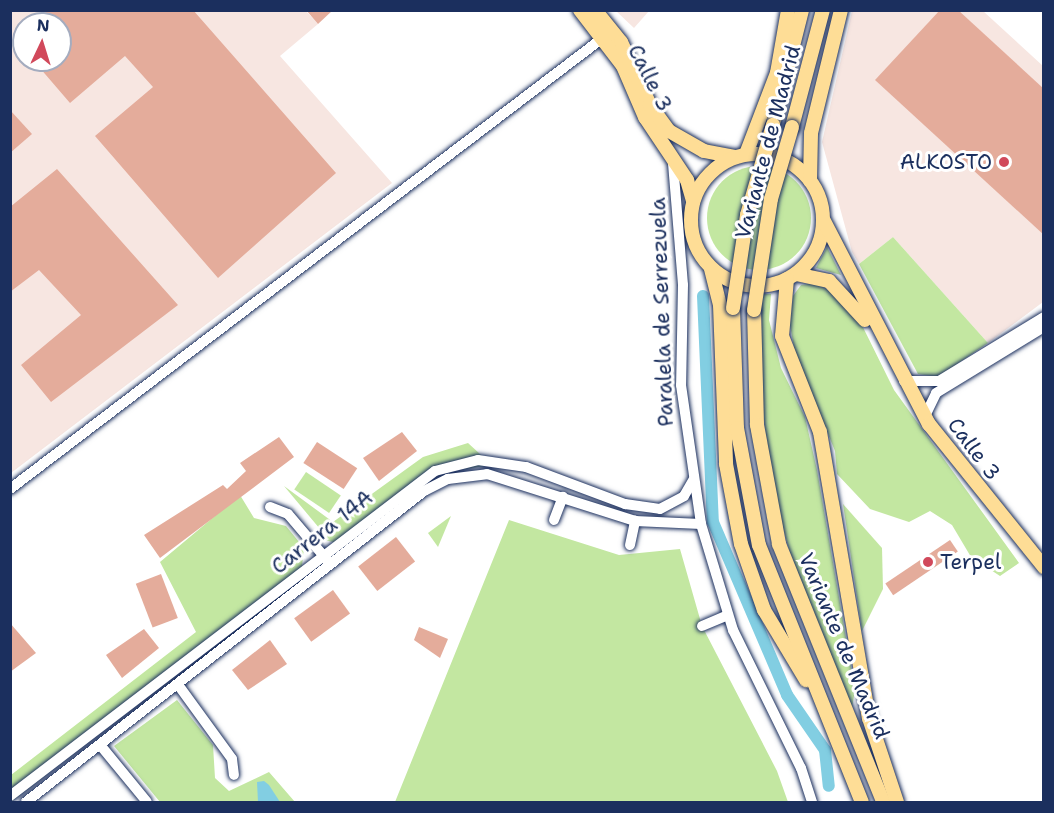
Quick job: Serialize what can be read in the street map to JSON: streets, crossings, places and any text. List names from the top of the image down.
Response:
{
  "streets": {
    "main road": ["Calle 3", "Variante de Madrid"],
    "street": ["Paralela de Serrezuela", "Carrera 14A"]
  },
  "crossings": [
    ["Calle 3", "Paralela de Serrezuela"],
    ["Paralela de Serrezuela", "Carrera 14A"]
  ],
  "places": ["ALKOSTO", "Terpel"],
  "north": "top"
}
